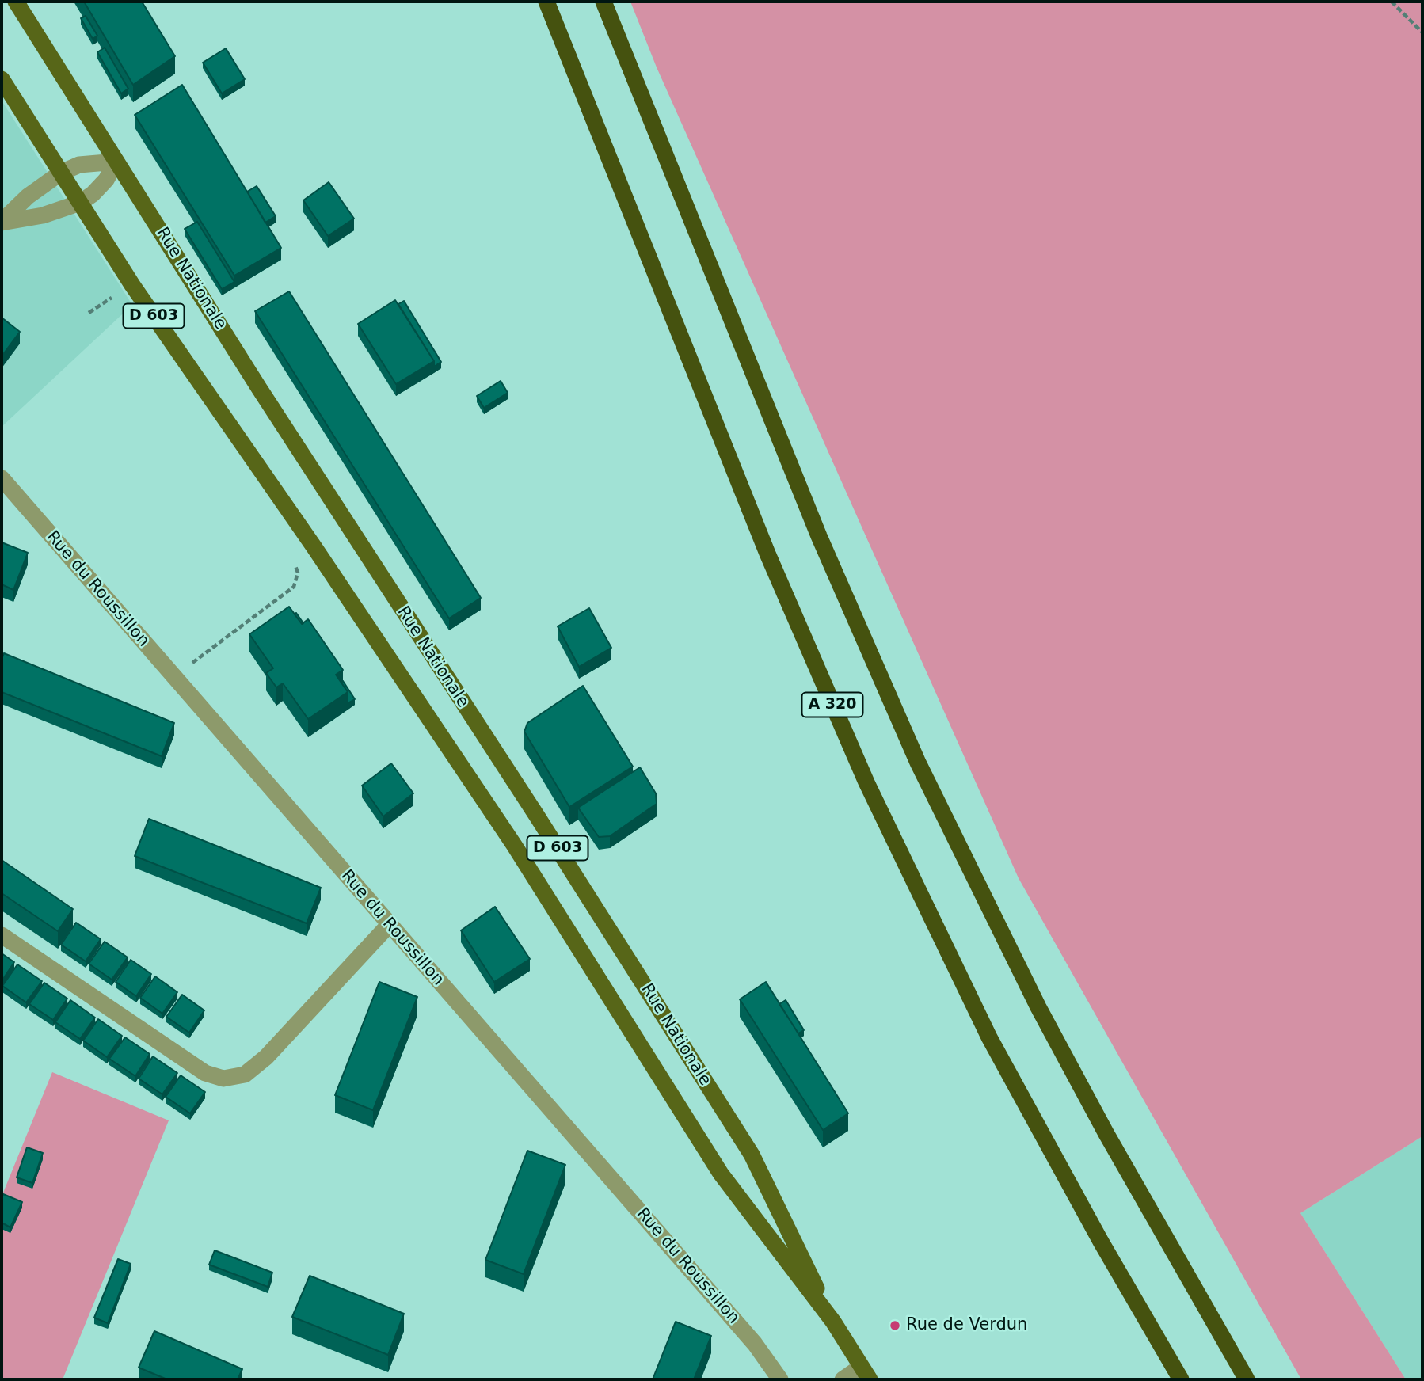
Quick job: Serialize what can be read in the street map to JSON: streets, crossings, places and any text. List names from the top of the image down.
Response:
{
  "streets": {
    "highway": ["A 320"],
    "main road": ["Rue Nationale", "D 603"],
    "street": ["Rue du Roussillon"]
  },
  "places": ["Rue de Verdun"]
}
